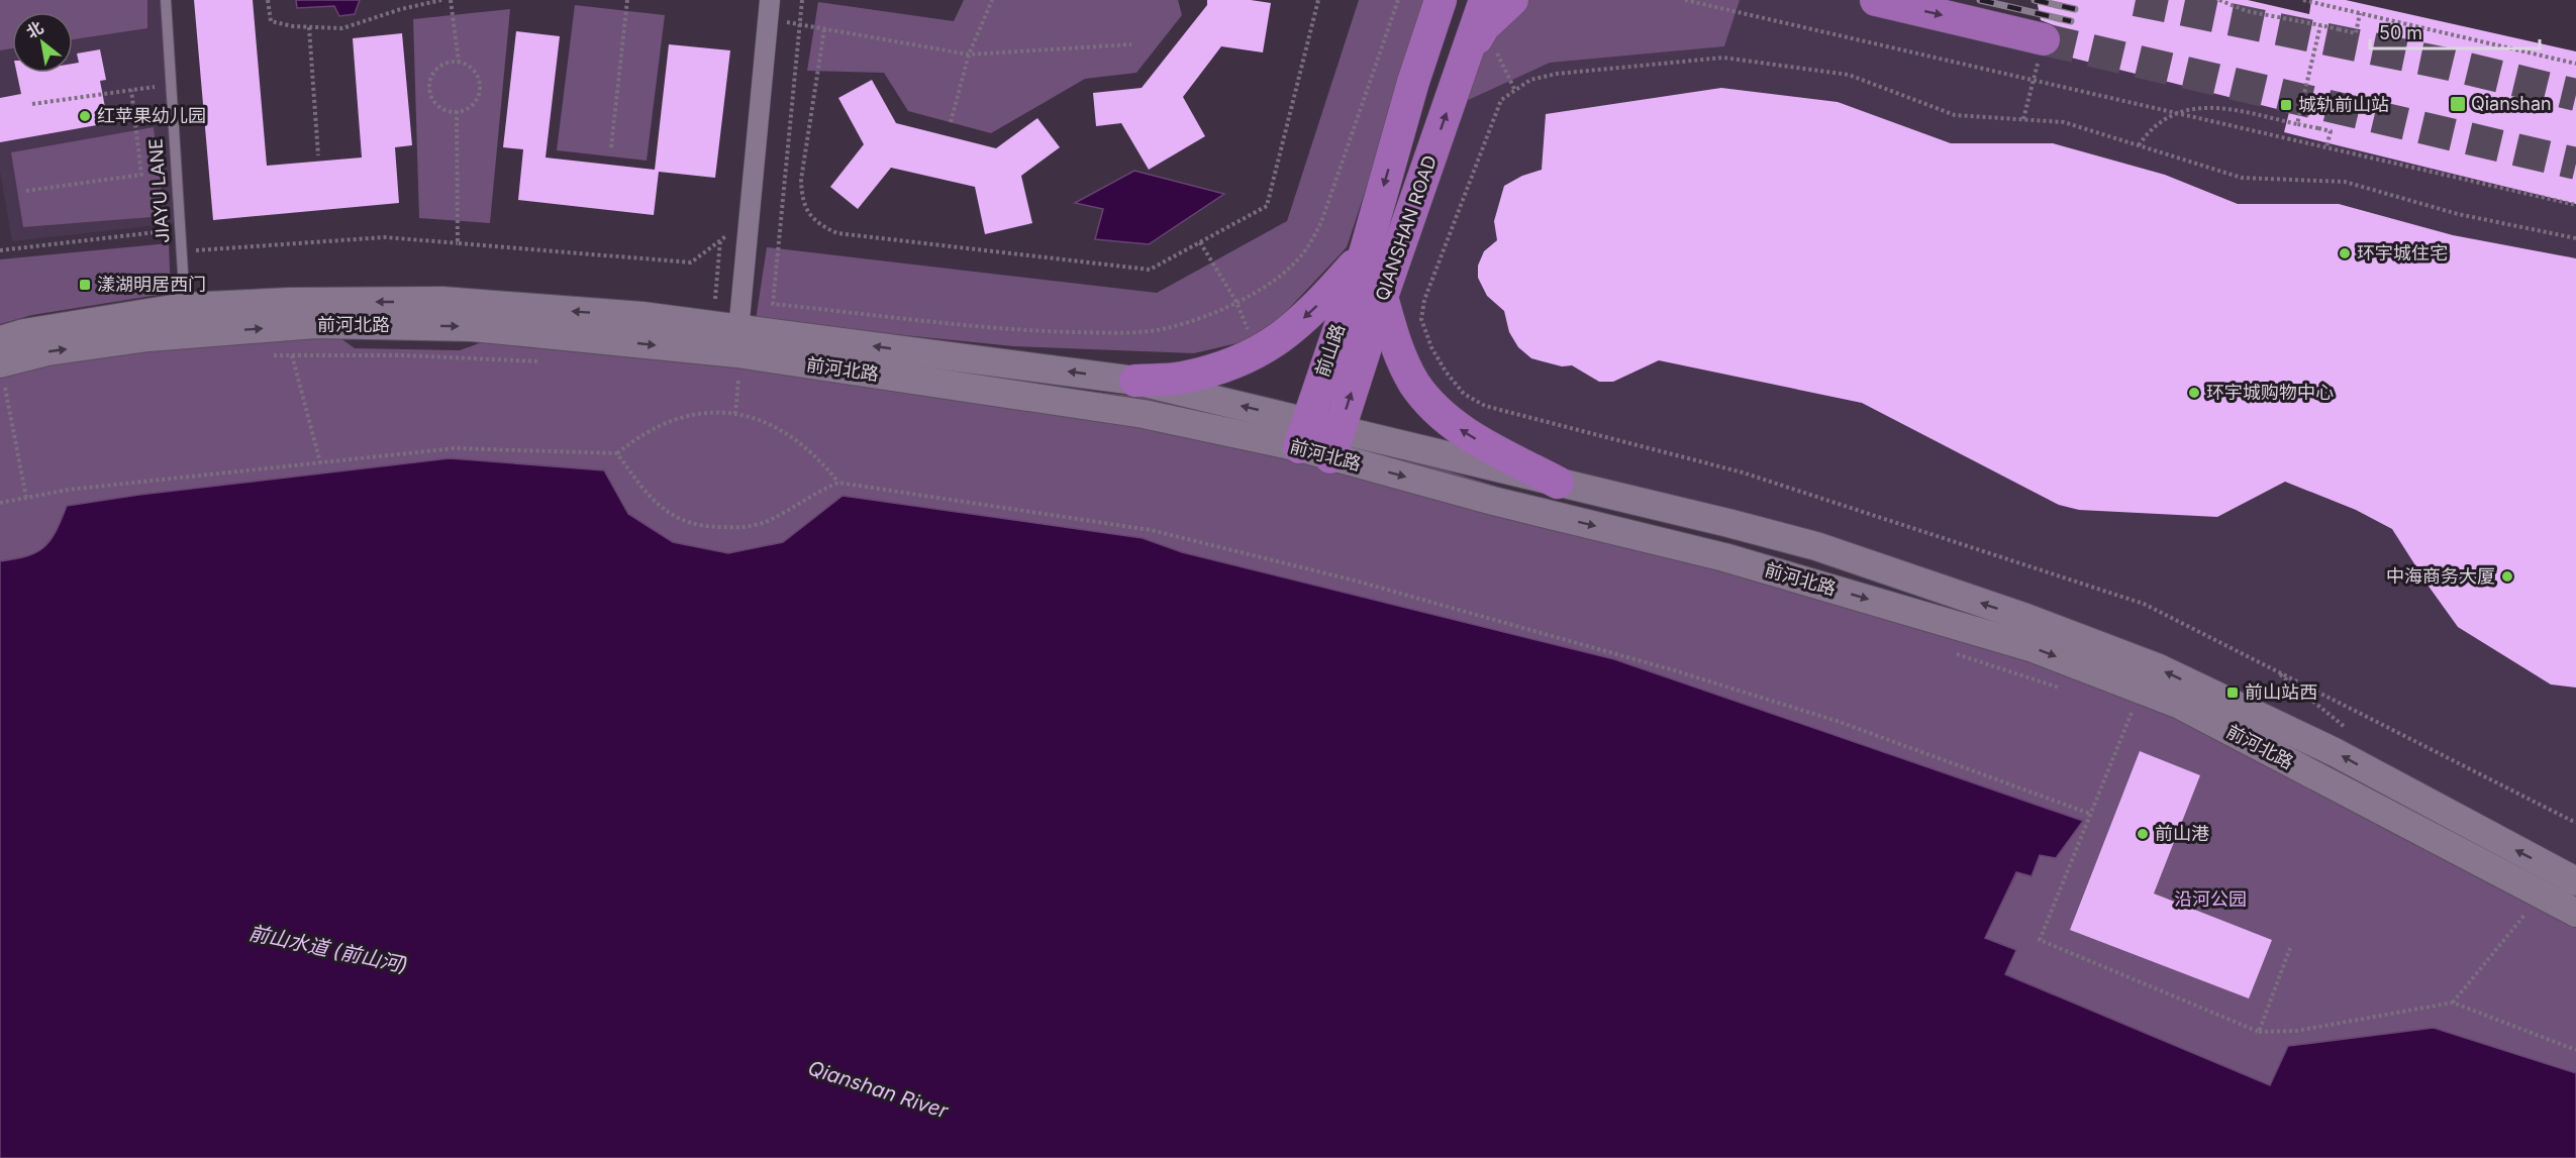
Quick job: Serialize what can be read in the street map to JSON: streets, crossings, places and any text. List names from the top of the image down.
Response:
{
  "streets": {
    "main road": ["QIANSHAN ROAD", "前河北路", "前山路"],
    "lane": ["JIAYU LANE"]
  },
  "crossings": [
    ["JIAYU LANE", "前河北路"],
    ["QIANSHAN ROAD", "前河北路"],
    ["QIANSHAN ROAD", "前山路"],
    ["前河北路", "前山路"]
  ],
  "water": ["前山水道 (前山河)", "Qianshan River"],
  "parks": ["沿河公园"],
  "places": {
    "transit": [
      "Qianshan",
      "城轨前山站",
      "漾湖明居西门",
      "前山站西"
    ],
    "other": [
      "红苹果幼儿园",
      "环宇城住宅",
      "环宇城购物中心",
      "中海商务大厦",
      "前山港"
    ]
  },
  "scale_bar": "50 m",
  "north": "top left"
}
